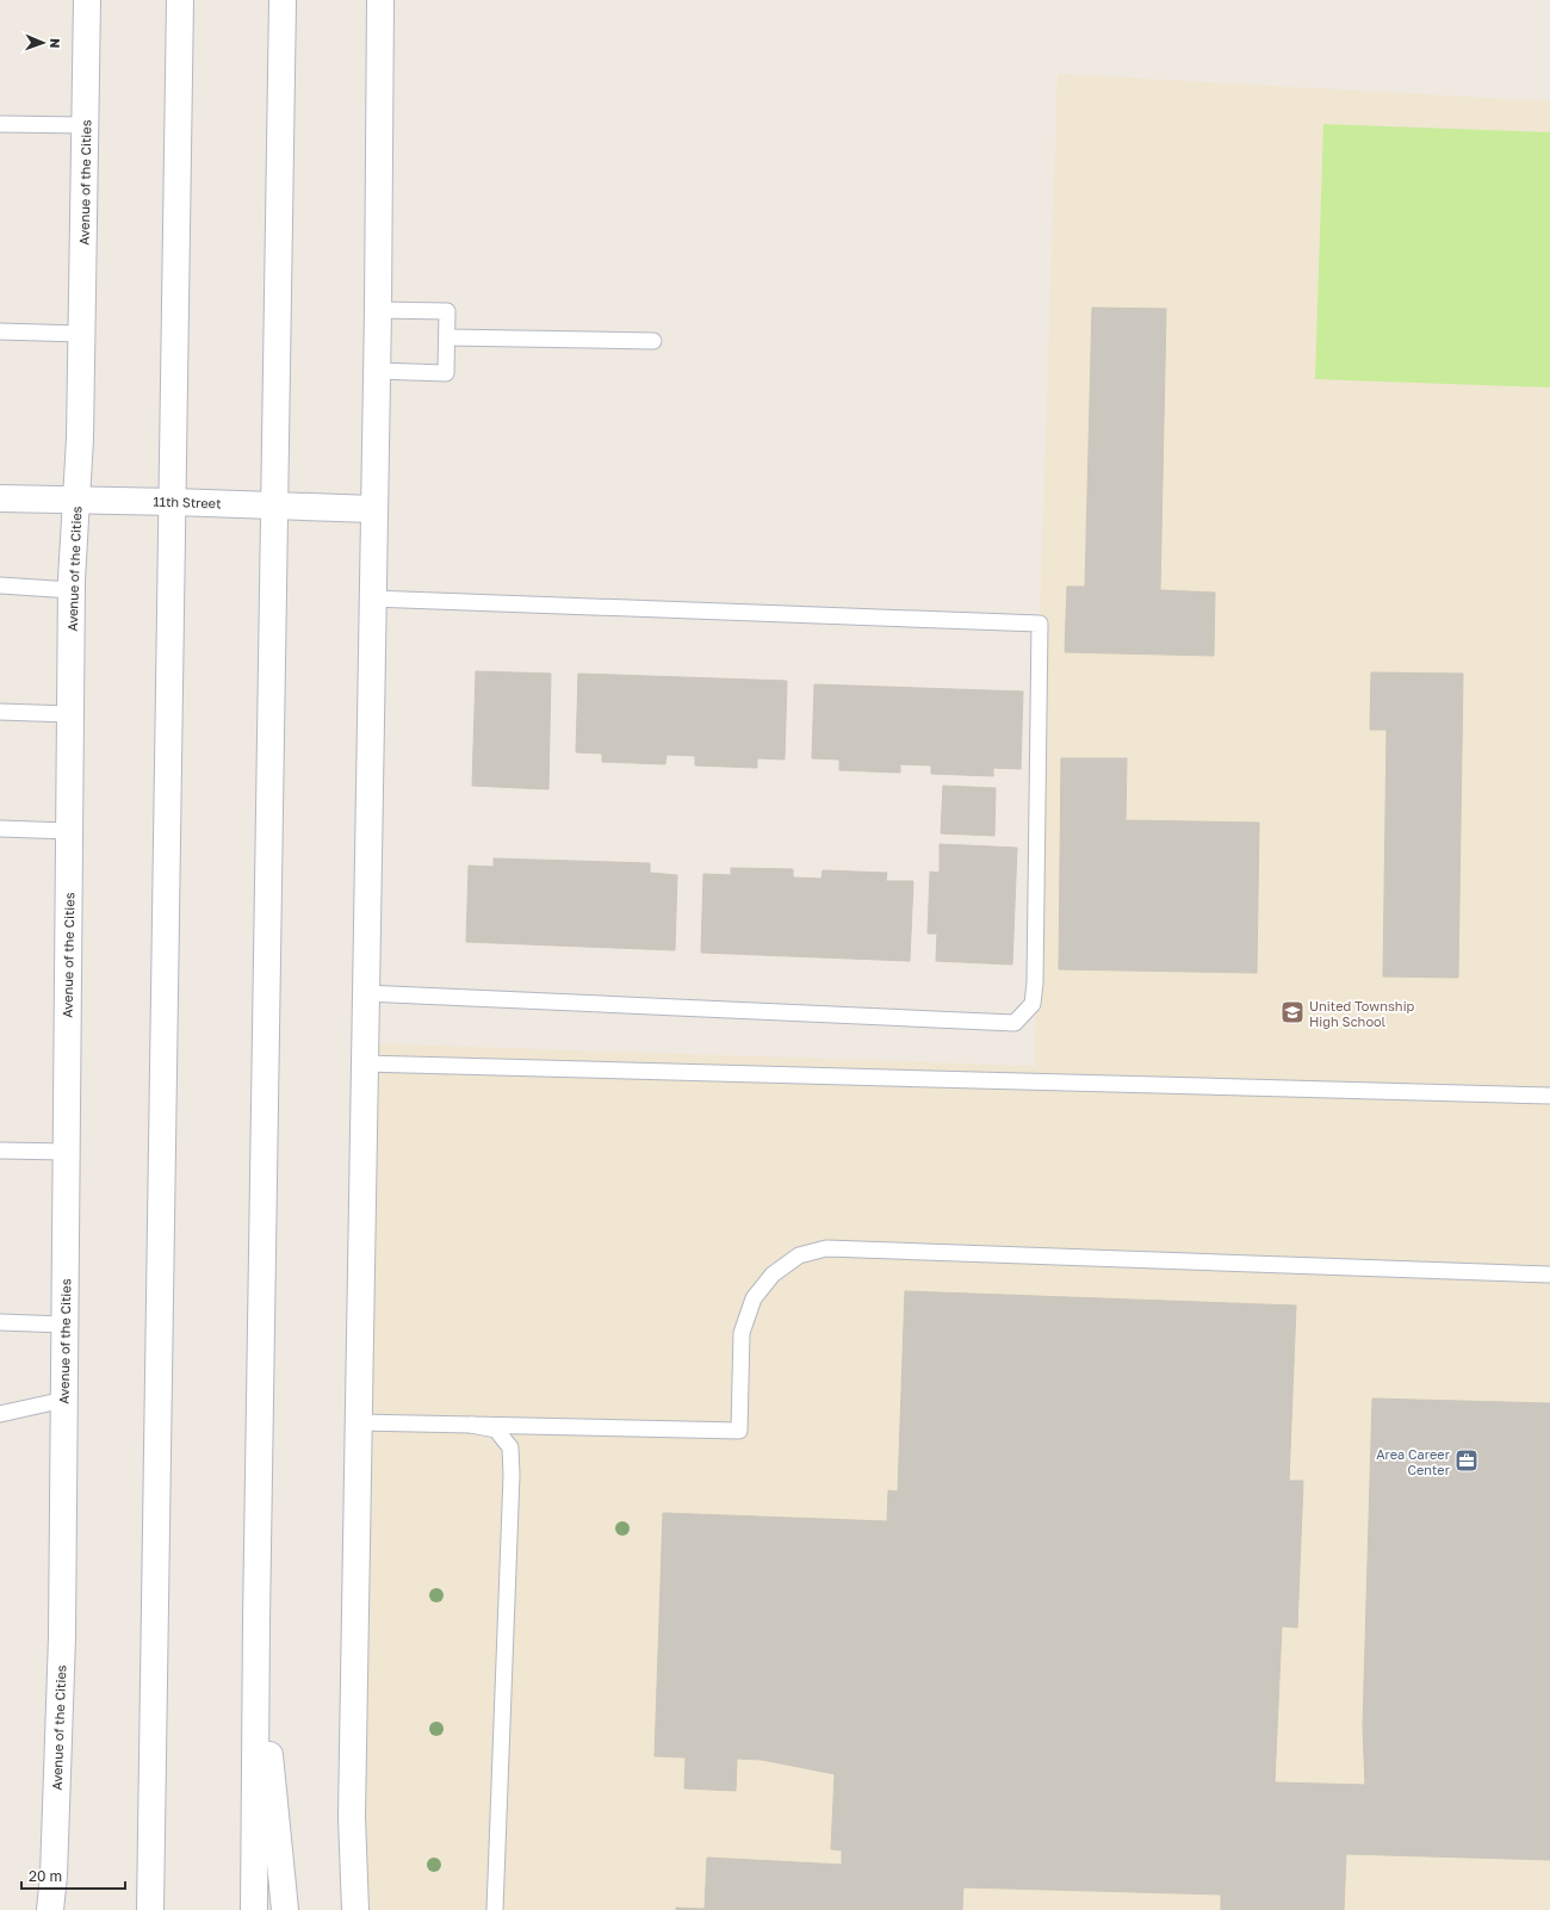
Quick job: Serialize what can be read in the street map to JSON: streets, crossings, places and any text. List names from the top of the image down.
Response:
{
  "streets": {
    "street": ["Avenue of the Cities", "11th Street"]
  },
  "crossings": [
    ["Avenue of the Cities", "11th Street"]
  ],
  "places": {
    "school or university": ["United Township High School"],
    "office": ["Area Career Center"]
  },
  "scale_bar": "20 m",
  "north": "right"
}
